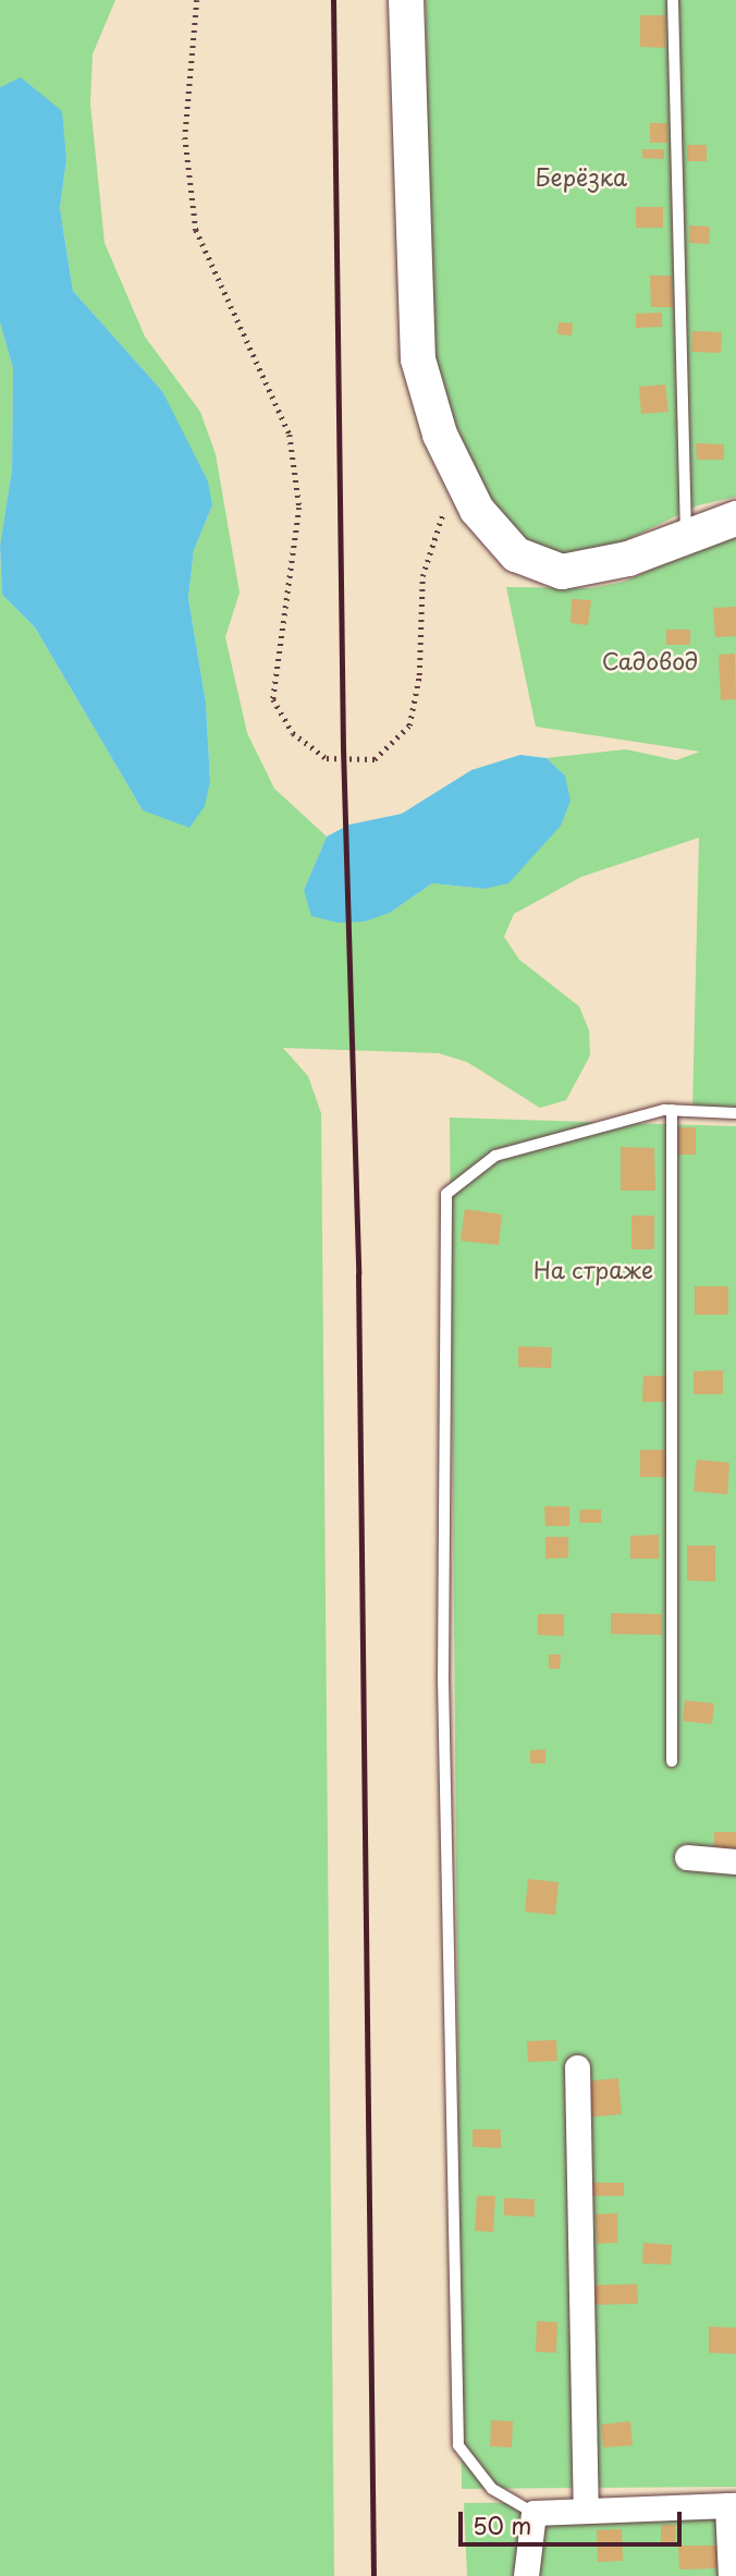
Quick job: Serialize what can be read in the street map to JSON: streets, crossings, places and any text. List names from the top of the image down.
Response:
{
  "parks": ["Берёзка", "Садовод", "На страже"],
  "scale_bar": "50 m"
}
